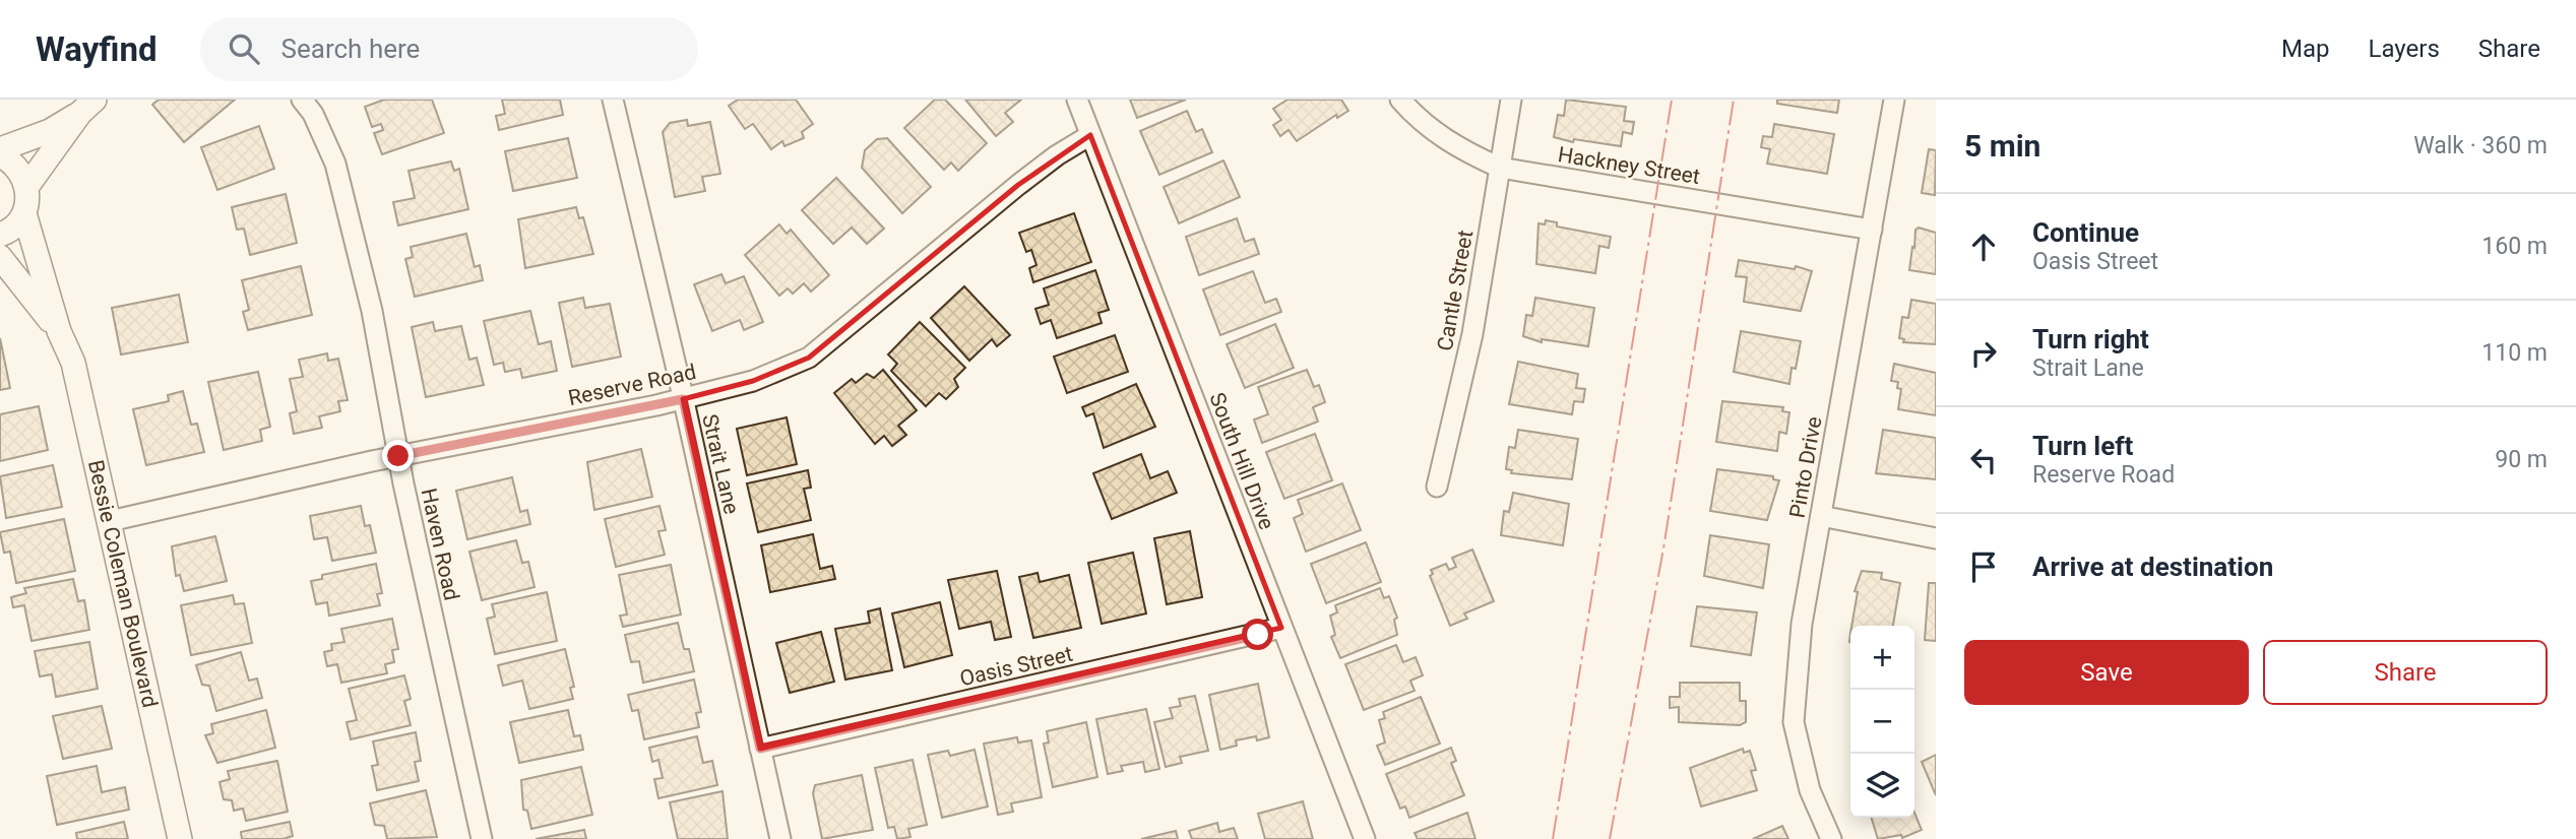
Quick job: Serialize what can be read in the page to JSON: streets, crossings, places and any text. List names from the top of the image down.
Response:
{
  "streets": {
    "street": [
      "Hackney Street",
      "Cantle Street",
      "Reserve Road",
      "South Hill Drive",
      "Strait Lane",
      "Pinto Drive",
      "Haven Road",
      "Bessie Coleman Boulevard",
      "Oasis Street"
    ]
  },
  "crossings": [
    ["Hackney Street", "Cantle Street"],
    ["Hackney Street", "Pinto Drive"],
    ["Reserve Road", "South Hill Drive"],
    ["Reserve Road", "Strait Lane"],
    ["Reserve Road", "Haven Road"],
    ["Reserve Road", "Bessie Coleman Boulevard"],
    ["South Hill Drive", "Oasis Street"],
    ["Strait Lane", "Oasis Street"]
  ],
  "page": {
    "header": "Wayfind",
    "search": "Search here",
    "nav": ["Map", "Layers", "Share"],
    "heading": ["5 min", "Walk · 360 m"],
    "list": [
      ["Continue", "Oasis Street", "160 m"],
      ["Turn right", "Strait Lane", "110 m"],
      ["Turn left", "Reserve Road", "90 m"],
      "Arrive at destination"
    ],
    "buttons": ["Save", "Share"],
    "map_buttons": ["+", "−"]
  }
}
